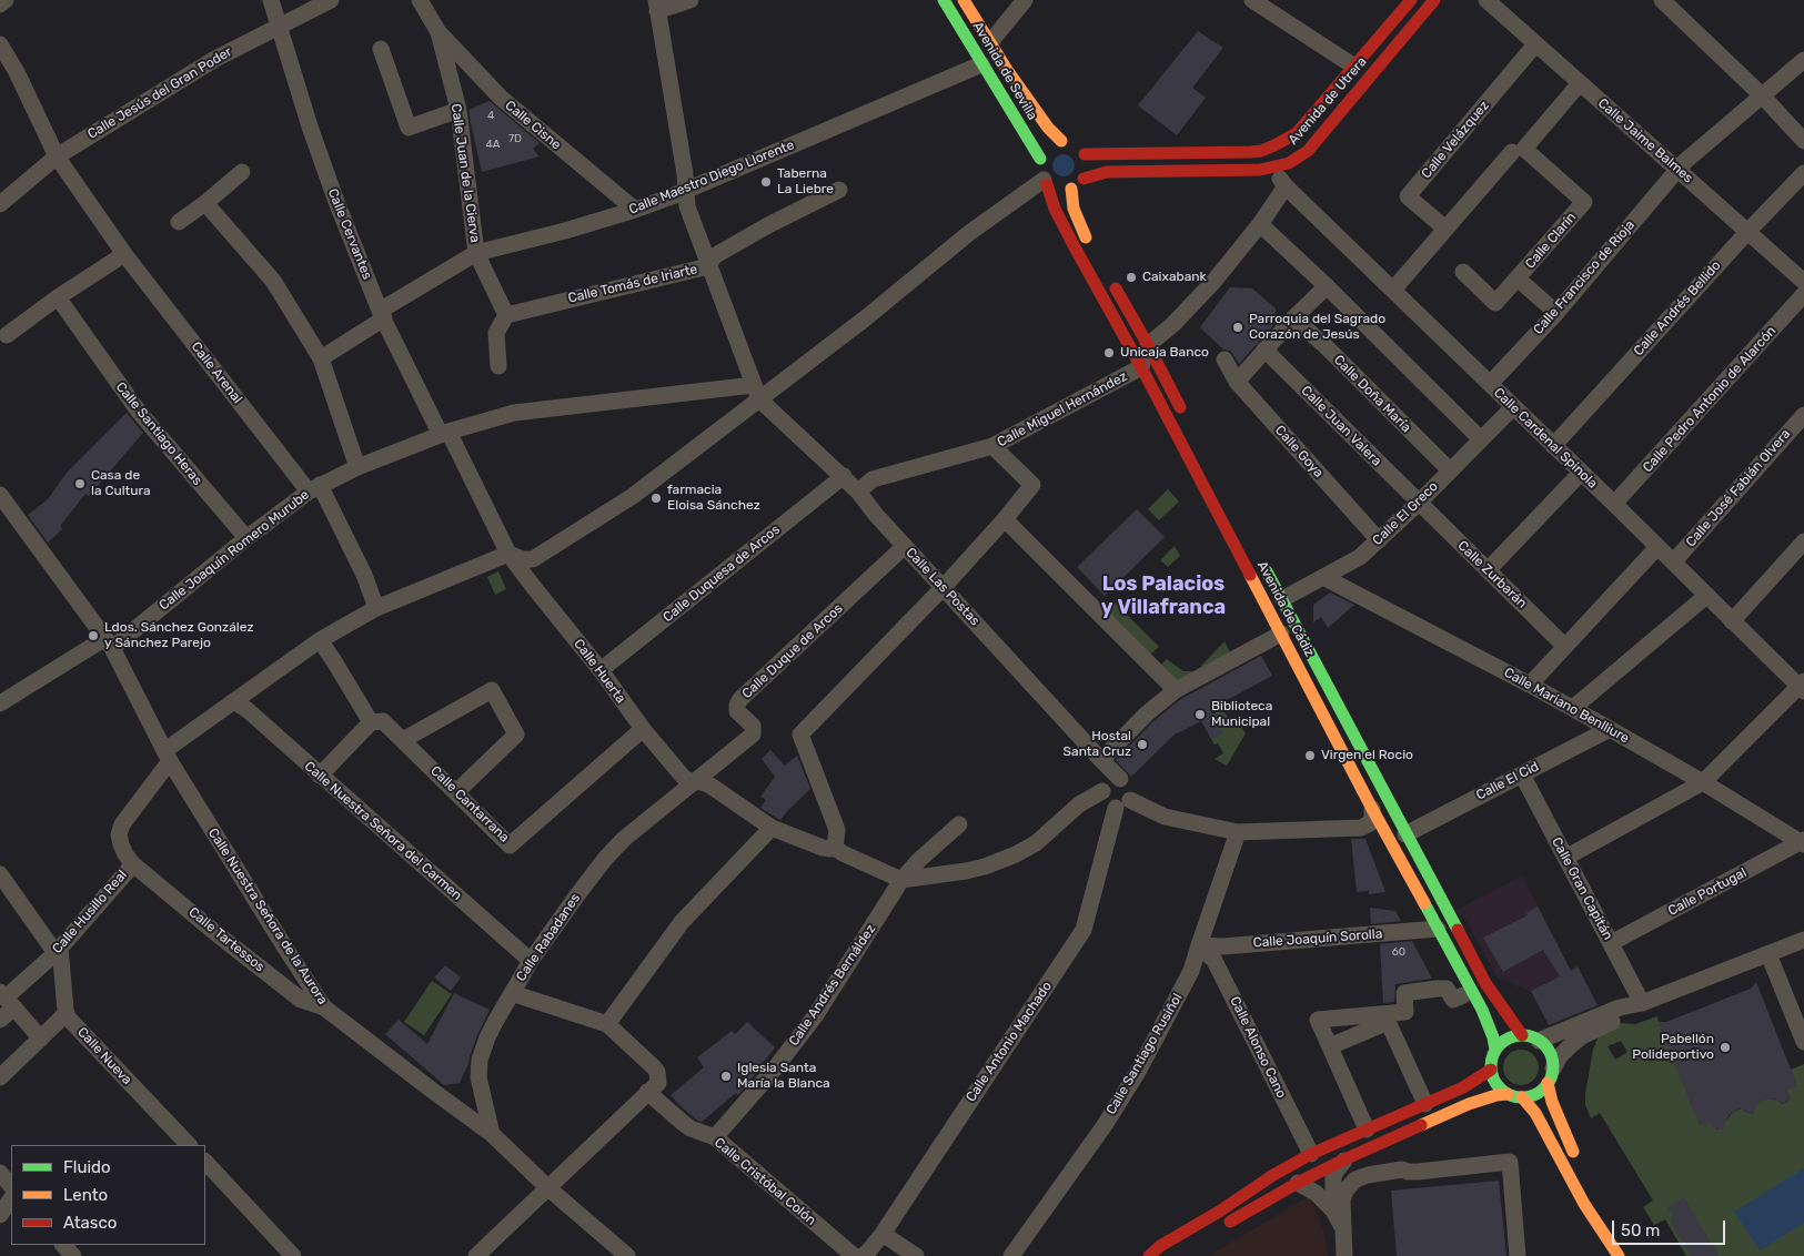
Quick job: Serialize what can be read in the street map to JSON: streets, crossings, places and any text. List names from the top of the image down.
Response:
{
  "streets": {
    "main road": ["Avenida de Sevilla", "Avenida de Utrera", "Avenida de Cádiz"],
    "street": [
      "Calle Jesús del Gran Poder",
      "Calle Cisne",
      "Calle Velázquez",
      "Calle Jaime Balmes",
      "Calle Juan de la Cierva",
      "Calle Maestro Diego Llorente",
      "Calle Cervantes",
      "Calle Clarín",
      "Calle Francisco de Rioja",
      "Calle Tomás de Iriarte",
      "Calle Andrés Bellido",
      "Calle Arenal",
      "Calle Doña María",
      "Calle Pedro Antonio de Alarcón",
      "Calle Miguel Hernández",
      "Calle Juan Valera",
      "Calle Santiago Heras",
      "Calle Cardenal Spinola",
      "Calle Goya",
      "Calle José Fabián Olvera",
      "Calle El Greco",
      "Calle Joaquín Romero Murube",
      "Calle Duquesa de Arcos",
      "Calle Zurbarán",
      "Calle Las Postas",
      "Calle Duque de Arcos",
      "Calle Huerta",
      "Calle Mariano Benlliure",
      "Calle El Cid",
      "Calle Cantarrana",
      "Calle Nuestra Señora del Carmen",
      "Calle Gran Capitán",
      "Calle Portugal",
      "Calle Husillo Real",
      "Calle Nuestra Señora de la Aurora",
      "Calle Rabadanes",
      "Calle Joaquín Sorolla",
      "Calle Tartessos",
      "Calle Andrés Bernáldez",
      "Calle Antonio Machado",
      "Calle Alonso Cano",
      "Calle Santiago Rusiñol",
      "Calle Nueva",
      "Calle Cristóbal Colón"
    ]
  },
  "crossings": [
    ["Avenida de Sevilla", "Avenida de Utrera"],
    ["Avenida de Sevilla", "Calle Maestro Diego Llorente"],
    ["Avenida de Sevilla", "Avenida de Cádiz"],
    ["Calle Jesús del Gran Poder", "Calle Cervantes"],
    ["Calle Jesús del Gran Poder", "Calle Arenal"],
    ["Avenida de Utrera", "Calle Cardenal Spinola"],
    ["Avenida de Utrera", "Avenida de Cádiz"],
    ["Calle Cisne", "Calle Juan de la Cierva"],
    ["Calle Cisne", "Calle Maestro Diego Llorente"],
    ["Calle Velázquez", "Calle Jaime Balmes"],
    ["Calle Jaime Balmes", "Calle Clarín"],
    ["Calle Jaime Balmes", "Calle Francisco de Rioja"],
    ["Calle Jaime Balmes", "Calle Andrés Bellido"],
    ["Calle Juan de la Cierva", "Calle Maestro Diego Llorente"],
    ["Calle Maestro Diego Llorente", "Calle Cervantes"],
    ["Calle Cervantes", "Calle Joaquín Romero Murube"],
    ["Calle Cervantes", "Calle Huerta"],
    ["Calle Clarín", "Calle Francisco de Rioja"],
    ["Calle Francisco de Rioja", "Calle Cardenal Spinola"],
    ["Calle Andrés Bellido", "Calle Cardenal Spinola"],
    ["Calle Arenal", "Calle Joaquín Romero Murube"],
    ["Calle Arenal", "Calle Husillo Real"],
    ["Calle Doña María", "Calle El Greco"],
    ["Calle Pedro Antonio de Alarcón", "Calle Cardenal Spinola"],
    ["Calle Miguel Hernández", "Calle Las Postas"],
    ["Calle Miguel Hernández", "Avenida de Cádiz"],
    ["Calle Juan Valera", "Calle El Greco"],
    ["Calle Juan Valera", "Calle Zurbarán"],
    ["Calle Santiago Heras", "Calle Joaquín Romero Murube"],
    ["Calle Cardenal Spinola", "Calle José Fabián Olvera"],
    ["Calle Cardenal Spinola", "Calle El Greco"],
    ["Calle Goya", "Calle El Greco"],
    ["Calle El Greco", "Calle Zurbarán"],
    ["Calle El Greco", "Avenida de Cádiz"],
    ["Calle El Greco", "Calle Mariano Benlliure"],
    ["Calle Joaquín Romero Murube", "Calle Las Postas"],
    ["Calle Joaquín Romero Murube", "Calle Huerta"],
    ["Calle Joaquín Romero Murube", "Calle Nuestra Señora de la Aurora"],
    ["Calle Duquesa de Arcos", "Calle Las Postas"],
    ["Calle Duquesa de Arcos", "Calle Huerta"],
    ["Calle Las Postas", "Calle Duque de Arcos"],
    ["Calle Las Postas", "Calle Antonio Machado"],
    ["Avenida de Cádiz", "Calle El Cid"],
    ["Avenida de Cádiz", "Calle Joaquín Sorolla"],
    ["Calle Duque de Arcos", "Calle Huerta"],
    ["Calle Duque de Arcos", "Calle Rabadanes"],
    ["Calle Huerta", "Calle Cantarrana"],
    ["Calle Huerta", "Calle Husillo Real"],
    ["Calle Huerta", "Calle Rabadanes"],
    ["Calle Huerta", "Calle Andrés Bernáldez"],
    ["Calle Mariano Benlliure", "Calle El Cid"],
    ["Calle Mariano Benlliure", "Calle Portugal"],
    ["Calle El Cid", "Calle Gran Capitán"],
    ["Calle Nuestra Señora del Carmen", "Calle Husillo Real"],
    ["Calle Nuestra Señora del Carmen", "Calle Rabadanes"],
    ["Calle Gran Capitán", "Calle Portugal"],
    ["Calle Husillo Real", "Calle Nuestra Señora de la Aurora"],
    ["Calle Husillo Real", "Calle Tartessos"],
    ["Calle Nuestra Señora de la Aurora", "Calle Rabadanes"],
    ["Calle Nuestra Señora de la Aurora", "Calle Tartessos"],
    ["Calle Joaquín Sorolla", "Calle Alonso Cano"],
    ["Calle Joaquín Sorolla", "Calle Santiago Rusiñol"],
    ["Calle Andrés Bernáldez", "Calle Cristóbal Colón"],
    ["Calle Alonso Cano", "Calle Santiago Rusiñol"]
  ],
  "districts": ["Los Palacios y Villafranca"],
  "places": [
    "Taberna La Liebre",
    "Caixabank",
    "Parroquia del Sagrado Corazón de Jesús",
    "Unicaja Banco",
    "Casa de la Cultura",
    "farmacia Eloisa Sánchez",
    "Ldos. Sánchez González y Sánchez Parejo",
    "Biblioteca Municipal",
    "Hostal Santa Cruz",
    "Virgen el Rocio",
    "Pabellón Polideportivo",
    "Iglesia Santa María la Blanca"
  ],
  "house_numbers": [
    "4",
    "7D",
    "4A",
    "60"
  ],
  "legend": ["Fluido", "Lento", "Atasco"],
  "scale_bar": "50 m"
}
